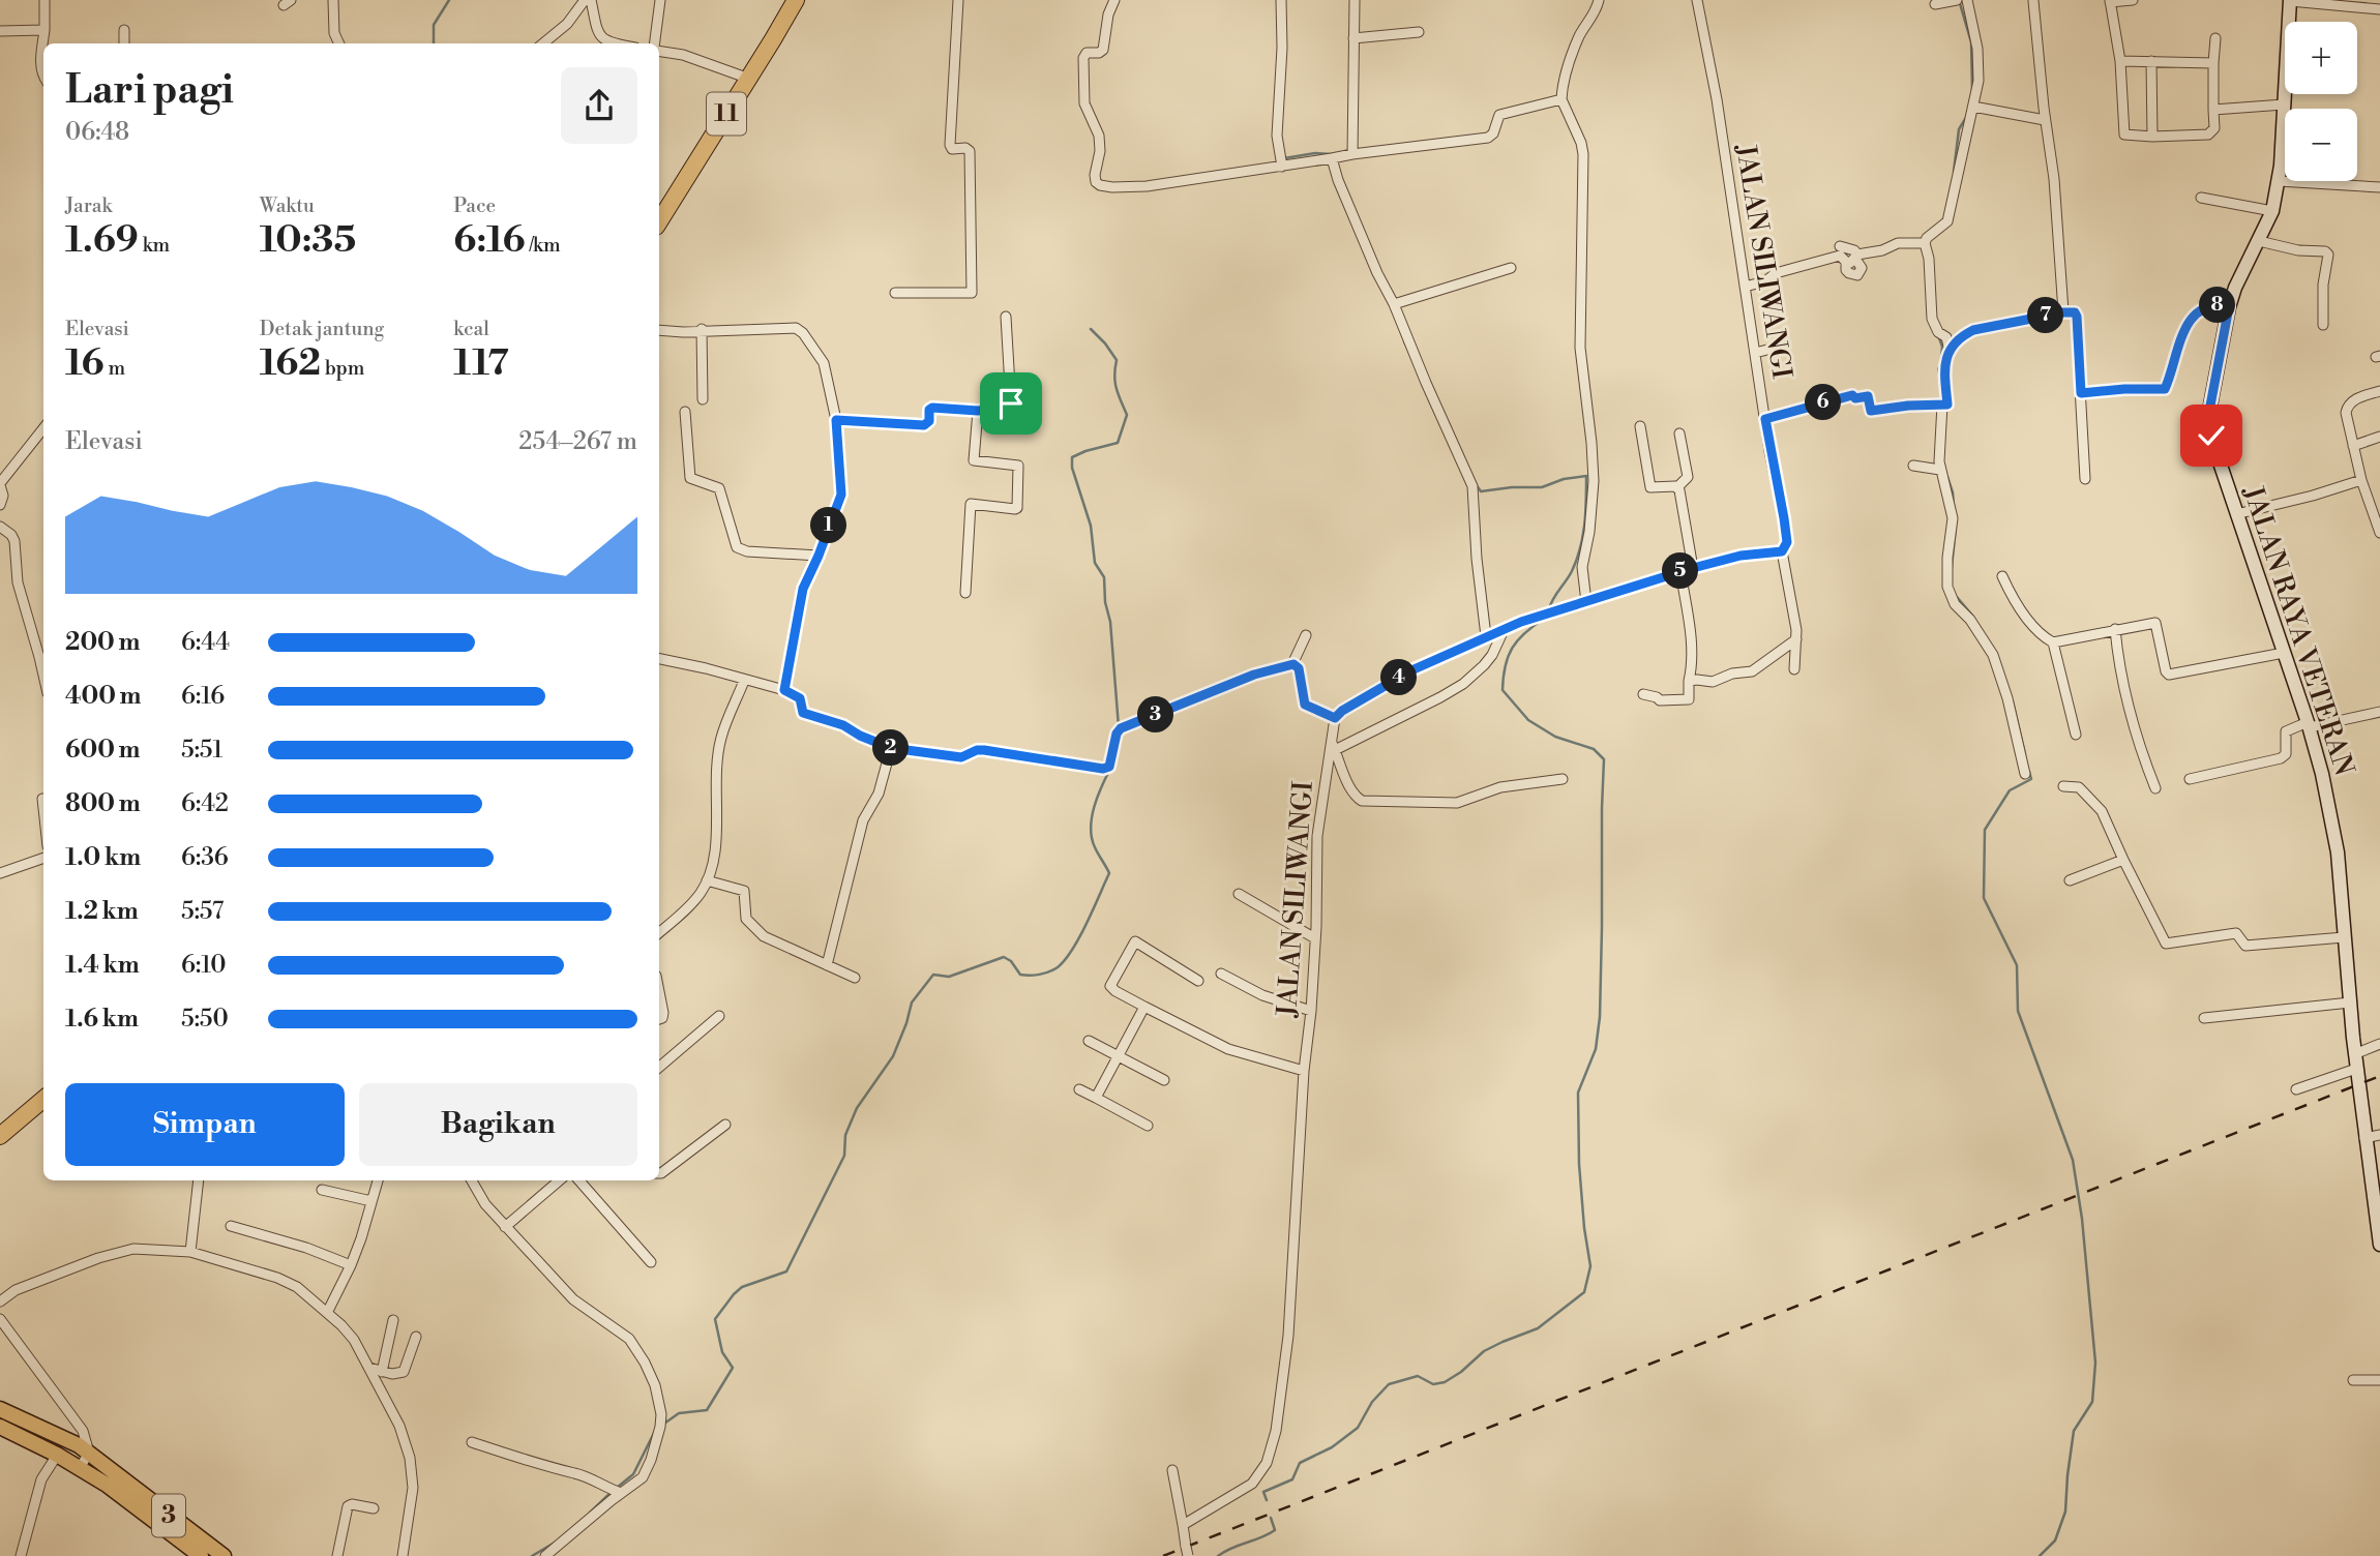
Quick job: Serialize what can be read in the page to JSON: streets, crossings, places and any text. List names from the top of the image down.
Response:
{
  "streets": {
    "highway": ["11"],
    "main road": ["3"],
    "street": ["JALAN SILIWANGI", "JALAN RAYA VETERAN"]
  },
  "page": {
    "map_buttons": ["+", "−"],
    "heading": ["Lari pagi", "06:48"],
    "stats": [
      ["Jarak", "1.69 km"],
      ["Waktu", "10:35"],
      ["Pace", "6:16 /km"],
      ["Elevasi", "16 m"],
      ["Detak jantung", "162 bpm"],
      ["kcal", "117"]
    ],
    "pins": [
      "8",
      "7",
      "6",
      "1",
      "5",
      "4",
      "3",
      "2"
    ],
    "chart": ["Elevasi", "254–267 m"],
    "list": [
      {
        "name": "200 m",
        "note": "6:44"
      },
      {
        "name": "400 m",
        "note": "6:16"
      },
      {
        "name": "600 m",
        "note": "5:51"
      },
      {
        "name": "800 m",
        "note": "6:42"
      },
      {
        "name": "1.0 km",
        "note": "6:36"
      },
      {
        "name": "1.2 km",
        "note": "5:57"
      },
      {
        "name": "1.4 km",
        "note": "6:10"
      },
      {
        "name": "1.6 km",
        "note": "5:50"
      }
    ],
    "buttons": ["Simpan", "Bagikan"]
  }
}
